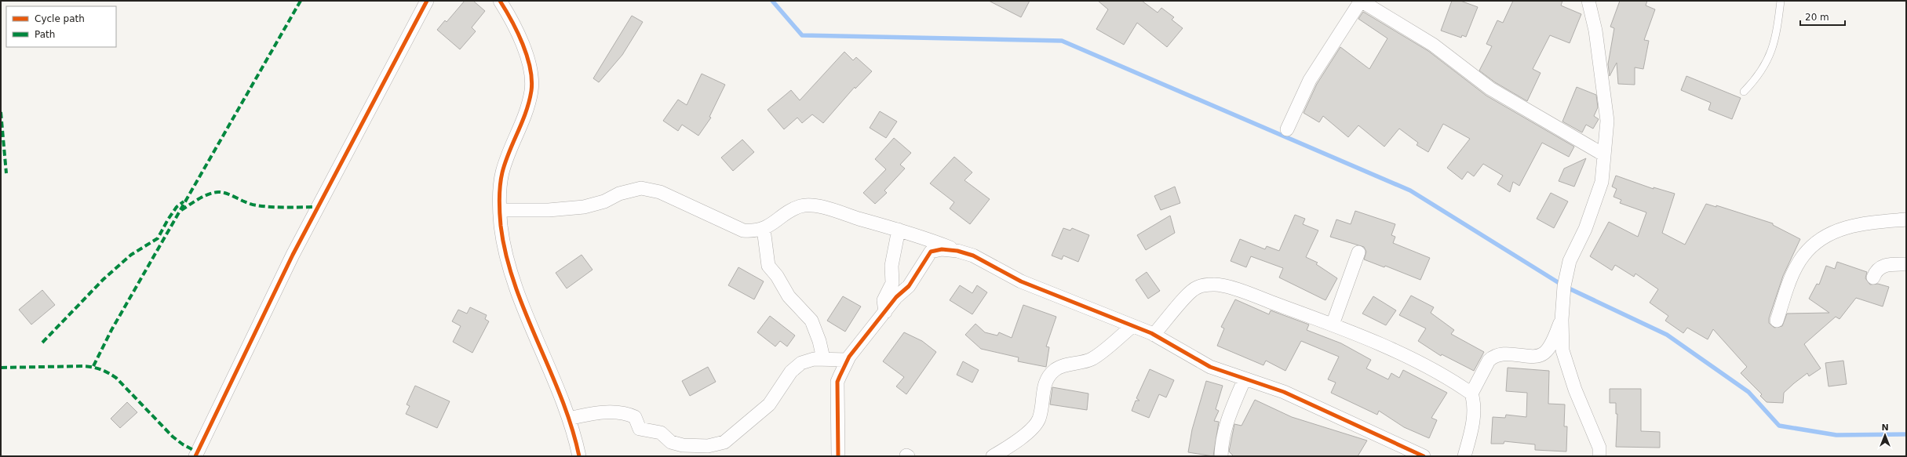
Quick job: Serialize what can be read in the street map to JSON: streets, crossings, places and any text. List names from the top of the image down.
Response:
{
  "legend": ["Cycle path", "Path"],
  "scale_bar": "20 m",
  "north": "top"
}
